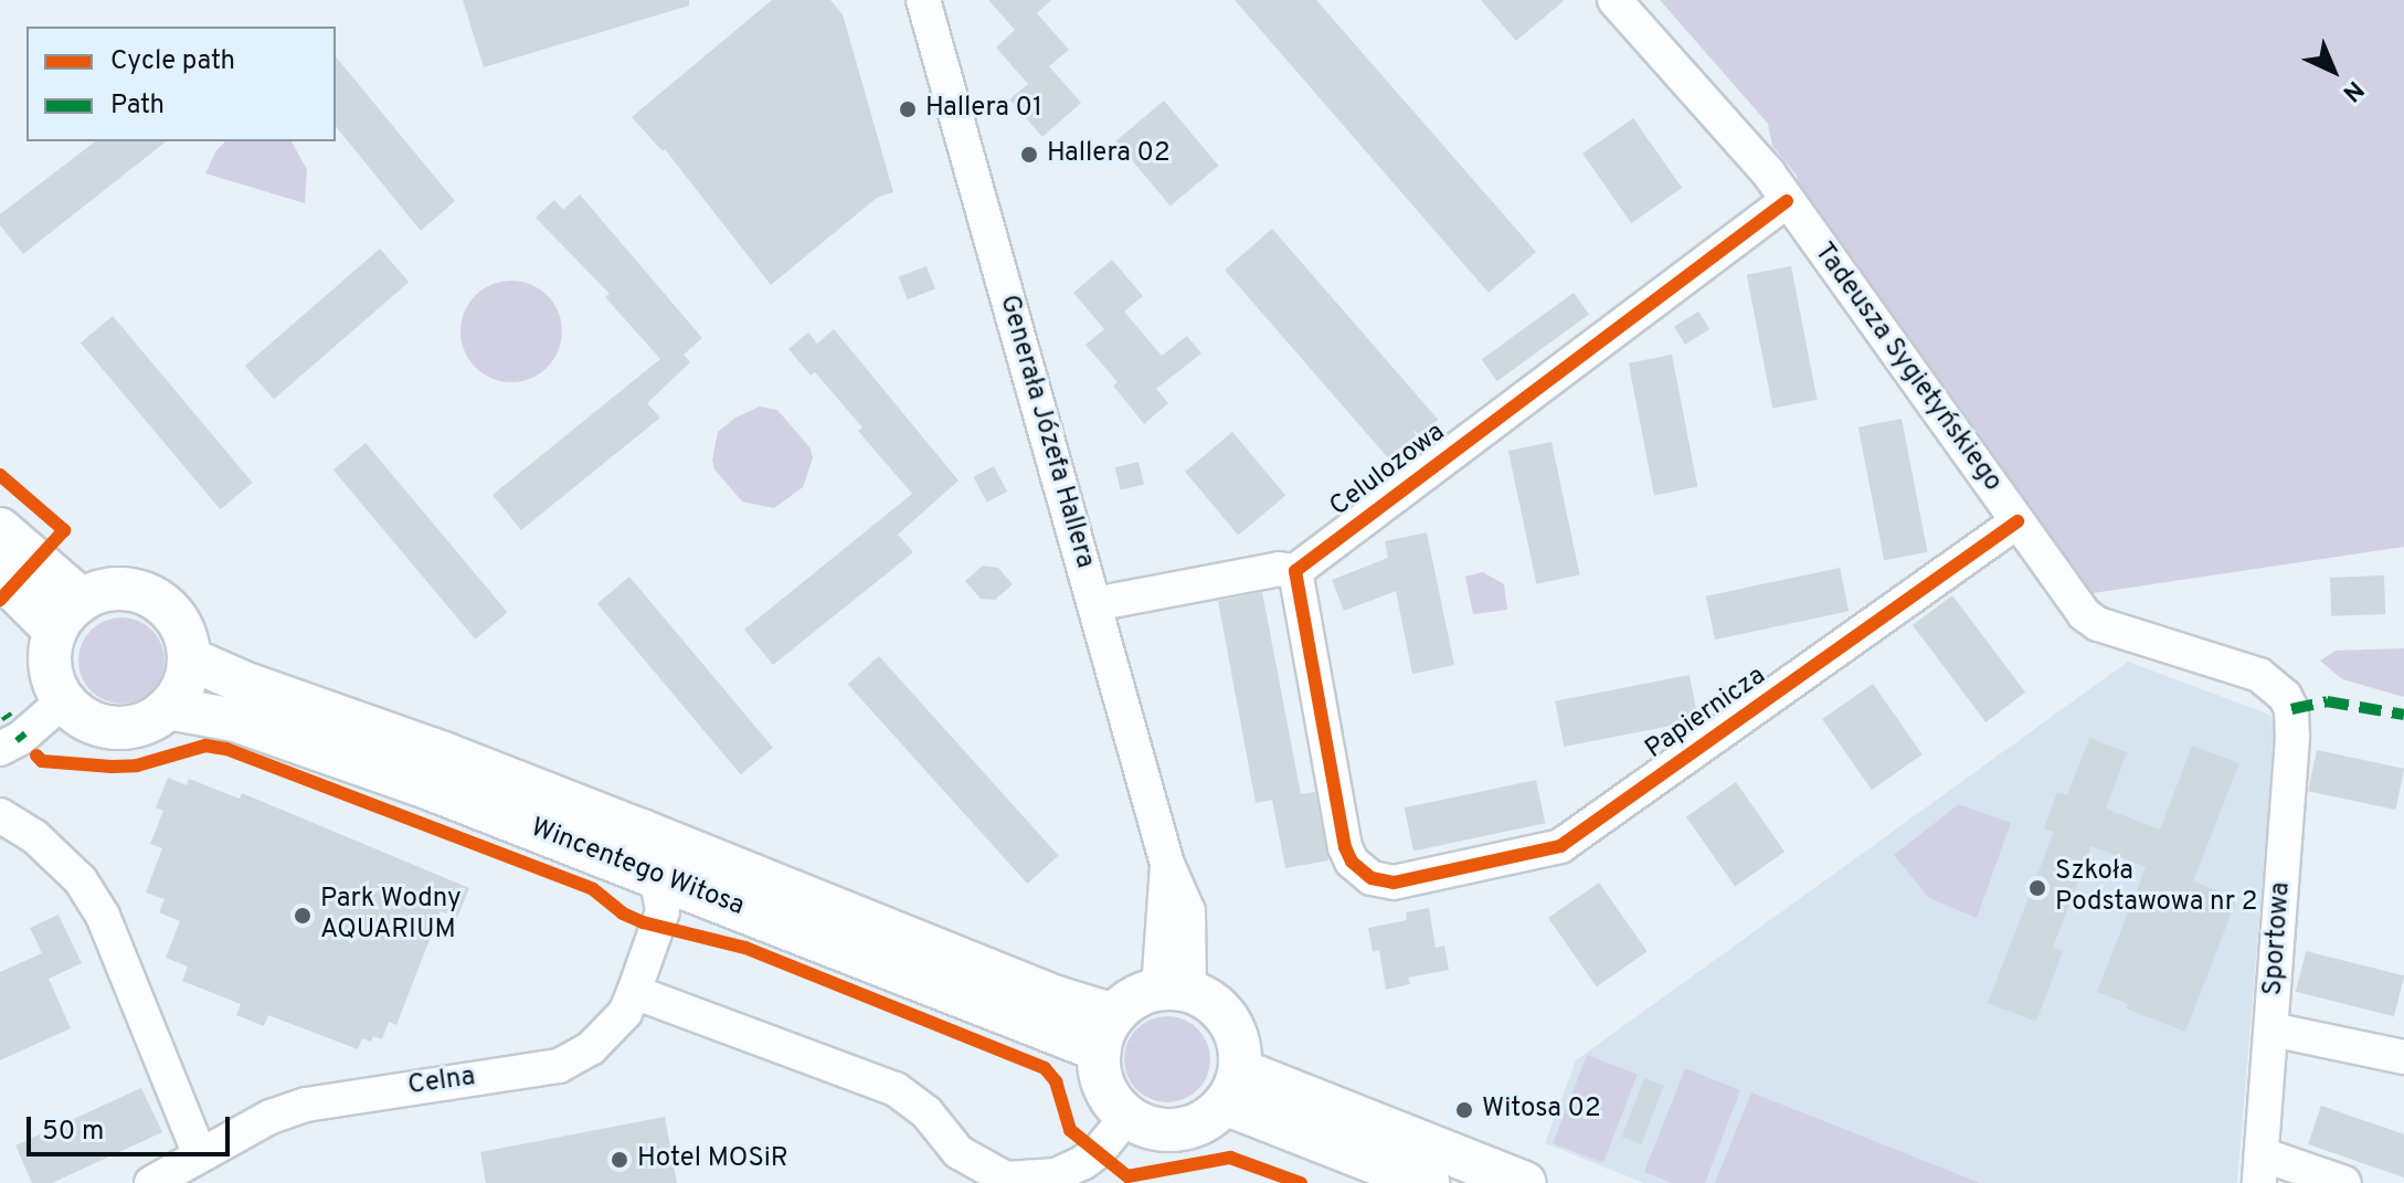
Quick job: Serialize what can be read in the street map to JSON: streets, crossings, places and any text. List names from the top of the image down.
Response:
{
  "streets": {
    "main road": ["Wincentego Witosa"],
    "street": [
      "Tadeusza Sygietyńskiego",
      "Generała Józefa Hallera",
      "Celulozowa",
      "Papiernicza",
      "Sportowa",
      "Celna"
    ]
  },
  "crossings": [
    ["Tadeusza Sygietyńskiego", "Celulozowa"],
    ["Tadeusza Sygietyńskiego", "Papiernicza"],
    ["Tadeusza Sygietyńskiego", "Sportowa"],
    ["Generała Józefa Hallera", "Wincentego Witosa"],
    ["Celulozowa", "Papiernicza"],
    ["Wincentego Witosa", "Celna"]
  ],
  "places": [
    "Hallera 01",
    "Hallera 02",
    "Szkoła Podstawowa nr 2",
    "Park Wodny AQUARIUM",
    "Witosa 02",
    "Hotel MOSiR"
  ],
  "legend": ["Cycle path", "Path"],
  "scale_bar": "50 m",
  "north": "bottom right"
}
